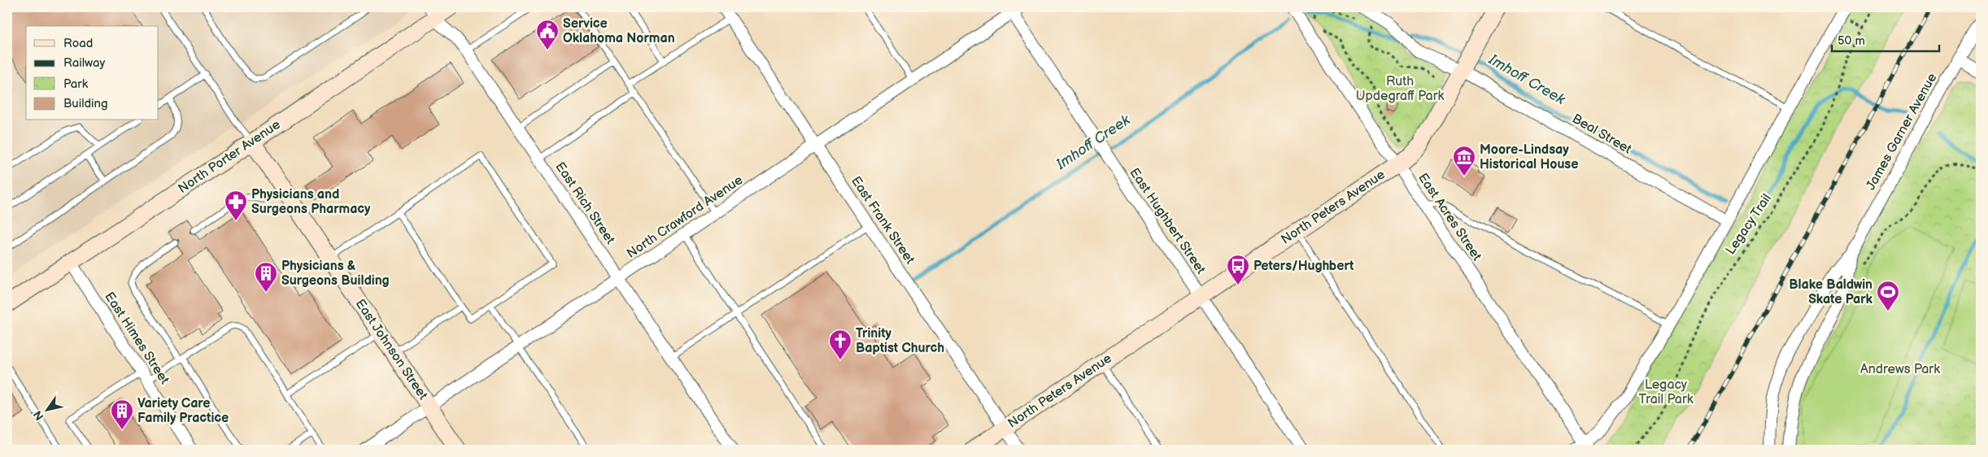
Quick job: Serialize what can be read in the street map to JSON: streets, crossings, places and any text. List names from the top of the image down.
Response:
{
  "streets": {
    "street": [
      "James Garner Avenue",
      "Beal Street",
      "North Porter Avenue",
      "East Rich Street",
      "North Peters Avenue",
      "North Crawford Avenue",
      "East Acres Street",
      "East Frank Street",
      "East Hughbert Street",
      "East Himes Street",
      "East Johnson Street"
    ],
    "path": ["Legacy Trail"]
  },
  "crossings": [
    ["Beal Street", "North Peters Avenue"],
    ["North Porter Avenue", "East Rich Street"],
    ["North Porter Avenue", "East Himes Street"],
    ["North Porter Avenue", "East Johnson Street"],
    ["East Rich Street", "North Crawford Avenue"],
    ["North Peters Avenue", "East Acres Street"],
    ["North Peters Avenue", "East Frank Street"],
    ["North Peters Avenue", "East Hughbert Street"],
    ["North Crawford Avenue", "East Frank Street"],
    ["North Crawford Avenue", "East Hughbert Street"],
    ["North Crawford Avenue", "East Johnson Street"]
  ],
  "water": ["Imhoff Creek"],
  "parks": ["Ruth Updegraff Park", "Andrews Park", "Legacy Trail Park"],
  "places": {
    "public building": ["Service Oklahoma Norman"],
    "museum": ["Moore-Lindsay Historical House"],
    "pharmacy": ["Physicians and Surgeons Pharmacy"],
    "bus stop": ["Peters/Hughbert"],
    "building": ["Physicians & Surgeons Building", "Variety Care Family Practice"],
    "sports": ["Blake Baldwin Skate Park"],
    "church": ["Trinity Baptist Church"]
  },
  "legend": [
    "Road",
    "Railway",
    "Park",
    "Building"
  ],
  "scale_bar": "50 m",
  "north": "bottom left"
}
